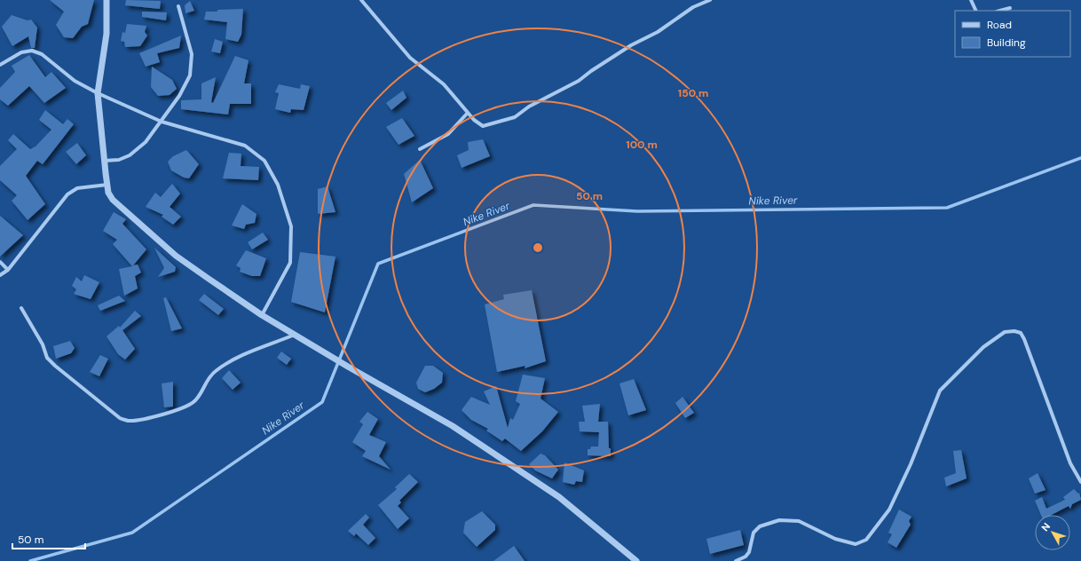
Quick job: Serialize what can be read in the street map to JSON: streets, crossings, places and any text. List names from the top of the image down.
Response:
{
  "water": ["Nike River"],
  "legend": ["Road", "Building"],
  "scale_bar": "50 m",
  "north": "top left",
  "rings": ["150 m", "100 m", "50 m"]
}
